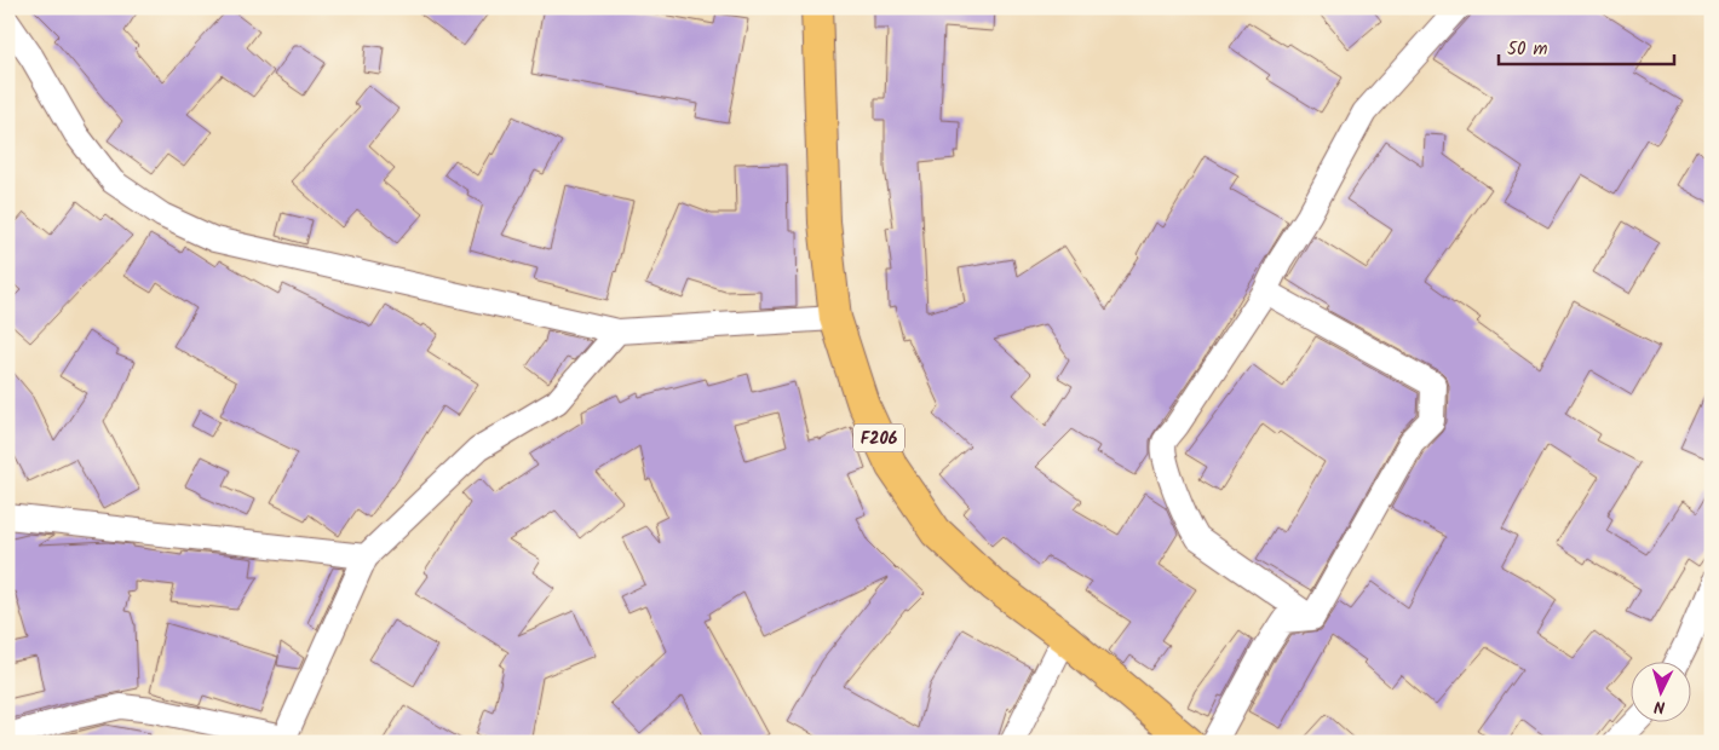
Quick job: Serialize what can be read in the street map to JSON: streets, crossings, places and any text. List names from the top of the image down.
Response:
{
  "streets": {
    "main road": ["F206"]
  },
  "scale_bar": "50 m",
  "north": "bottom"
}
